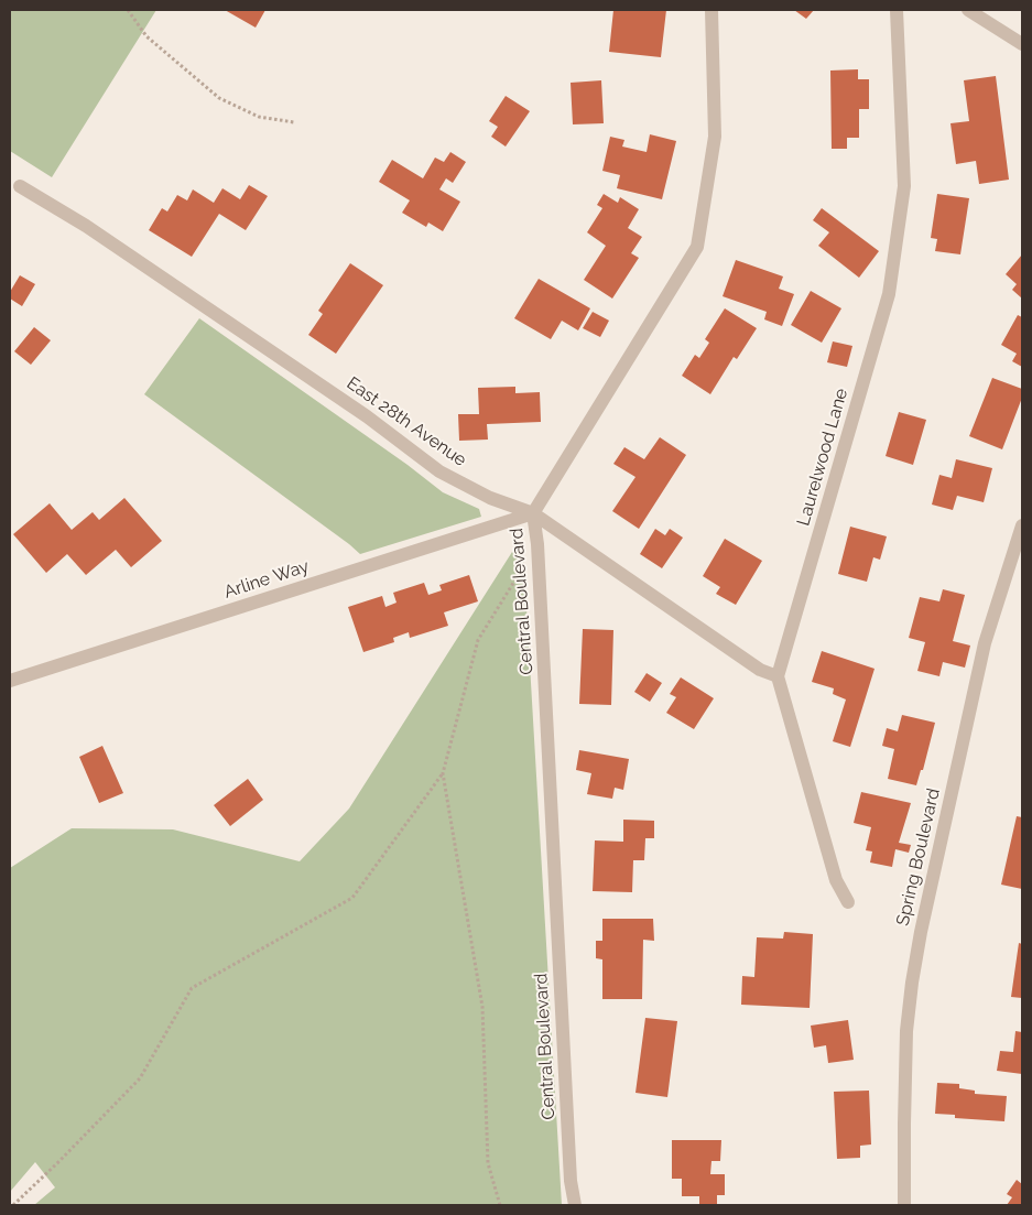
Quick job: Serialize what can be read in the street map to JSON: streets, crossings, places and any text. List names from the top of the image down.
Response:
{
  "streets": {
    "street": [
      "East 28th Avenue",
      "Laurelwood Lane",
      "Arline Way",
      "Central Boulevard",
      "Spring Boulevard"
    ]
  },
  "crossings": [
    ["East 28th Avenue", "Laurelwood Lane"],
    ["East 28th Avenue", "Arline Way"],
    ["East 28th Avenue", "Central Boulevard"],
    ["Arline Way", "Central Boulevard"]
  ]
}
